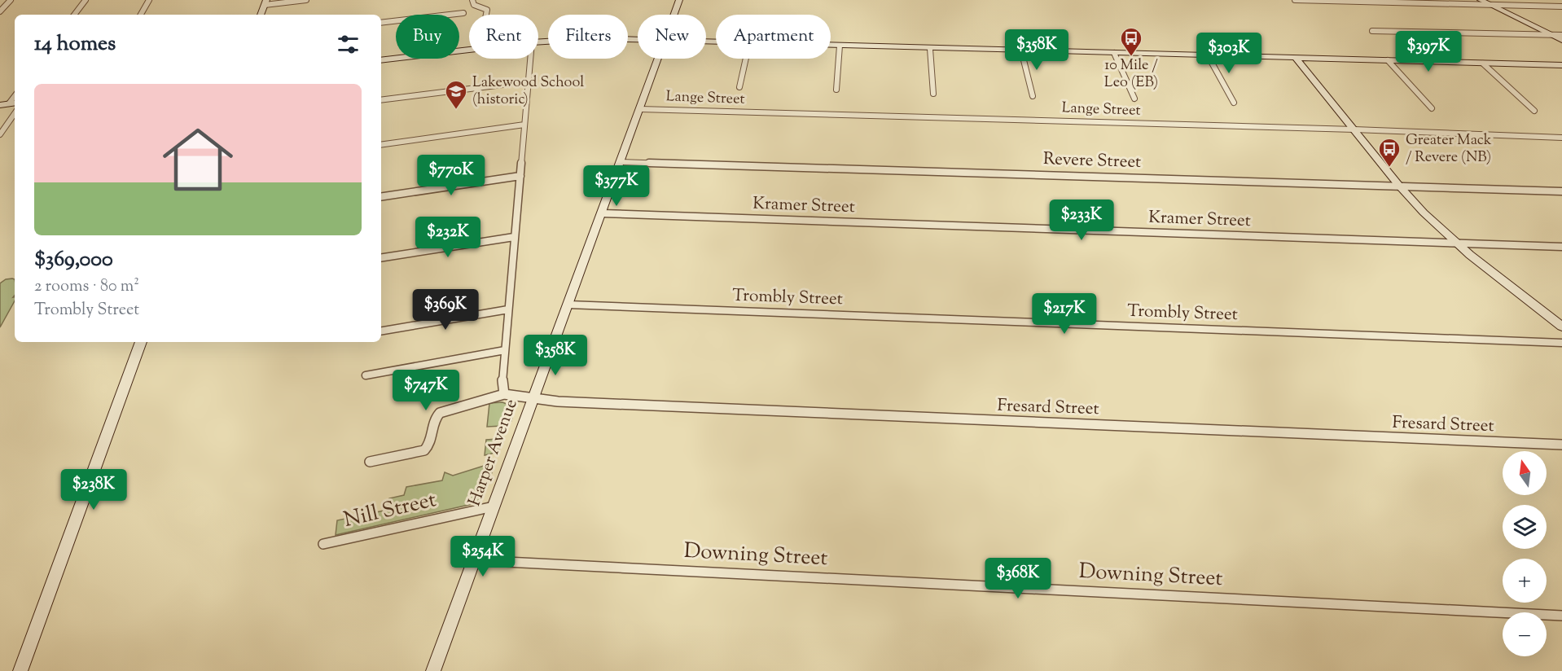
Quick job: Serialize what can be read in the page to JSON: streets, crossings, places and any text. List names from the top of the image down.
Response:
{
  "streets": {
    "street": [
      "Lange Street",
      "Revere Street",
      "Kramer Street",
      "Trombly Street",
      "Fresard Street",
      "Harper Avenue",
      "Nill Street",
      "Downing Street"
    ]
  },
  "crossings": [
    ["Lange Street", "Harper Avenue"],
    ["Revere Street", "Harper Avenue"],
    ["Kramer Street", "Harper Avenue"],
    ["Trombly Street", "Harper Avenue"],
    ["Fresard Street", "Harper Avenue"],
    ["Harper Avenue", "Nill Street"],
    ["Harper Avenue", "Downing Street"]
  ],
  "places": {
    "bus stop": ["10 Mile / Leo (EB)", "Greater Mack / Revere (NB)"],
    "school or university": ["Lakewood School (historic)"]
  },
  "north": "top",
  "page": {
    "chip": [
      "Buy",
      "Rent",
      "Filters",
      "New",
      "Apartment"
    ],
    "heading": "14 homes",
    "price": [
      "$358K",
      "$397K",
      "$303K",
      "$770K",
      "$377K",
      "$233K",
      "$232K",
      "$369K",
      "$217K",
      "$358K",
      "$747K",
      "$238K",
      "$254K",
      "$368K"
    ],
    "list": [
      {
        "name": "$369,000",
        "note": "2 rooms · 80 m² · Trombly Street"
      }
    ],
    "map_buttons": ["+", "−"]
  }
}
